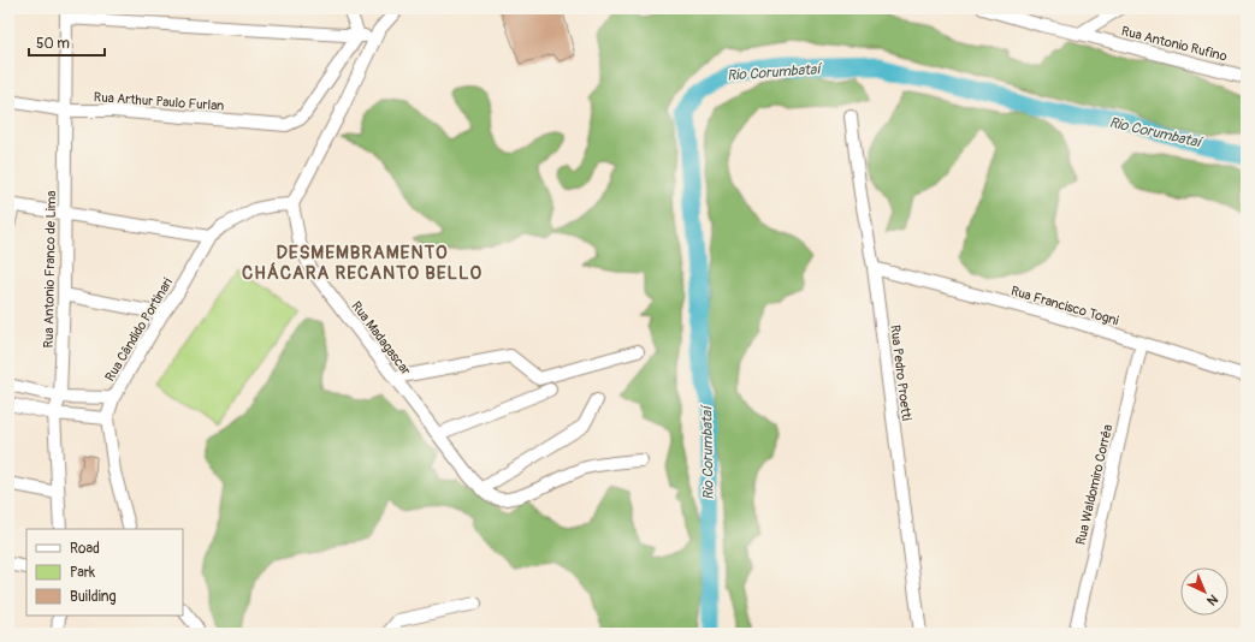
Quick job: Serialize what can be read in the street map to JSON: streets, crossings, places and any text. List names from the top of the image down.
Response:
{
  "streets": {
    "street": [
      "Rua Antonio Rufino",
      "Rua Arthur Paulo Furlan",
      "Rua Antonio Franco de Lima",
      "Rua Francisco Togni",
      "Rua Cândido Portinari",
      "Rua Madagascar",
      "Rua Pedro Proetti",
      "Rua Waldomiro Corrêa"
    ]
  },
  "crossings": [
    ["Rua Arthur Paulo Furlan", "Rua Antonio Franco de Lima"],
    ["Rua Francisco Togni", "Rua Pedro Proetti"],
    ["Rua Francisco Togni", "Rua Waldomiro Corrêa"],
    ["Rua Cândido Portinari", "Rua Madagascar"]
  ],
  "districts": ["DESMEMBRAMENTO CHÁCARA RECANTO BELLO"],
  "water": ["Rio Corumbataí"],
  "legend": ["Road", "Park", "Building"],
  "scale_bar": "50 m",
  "north": "bottom right"
}
